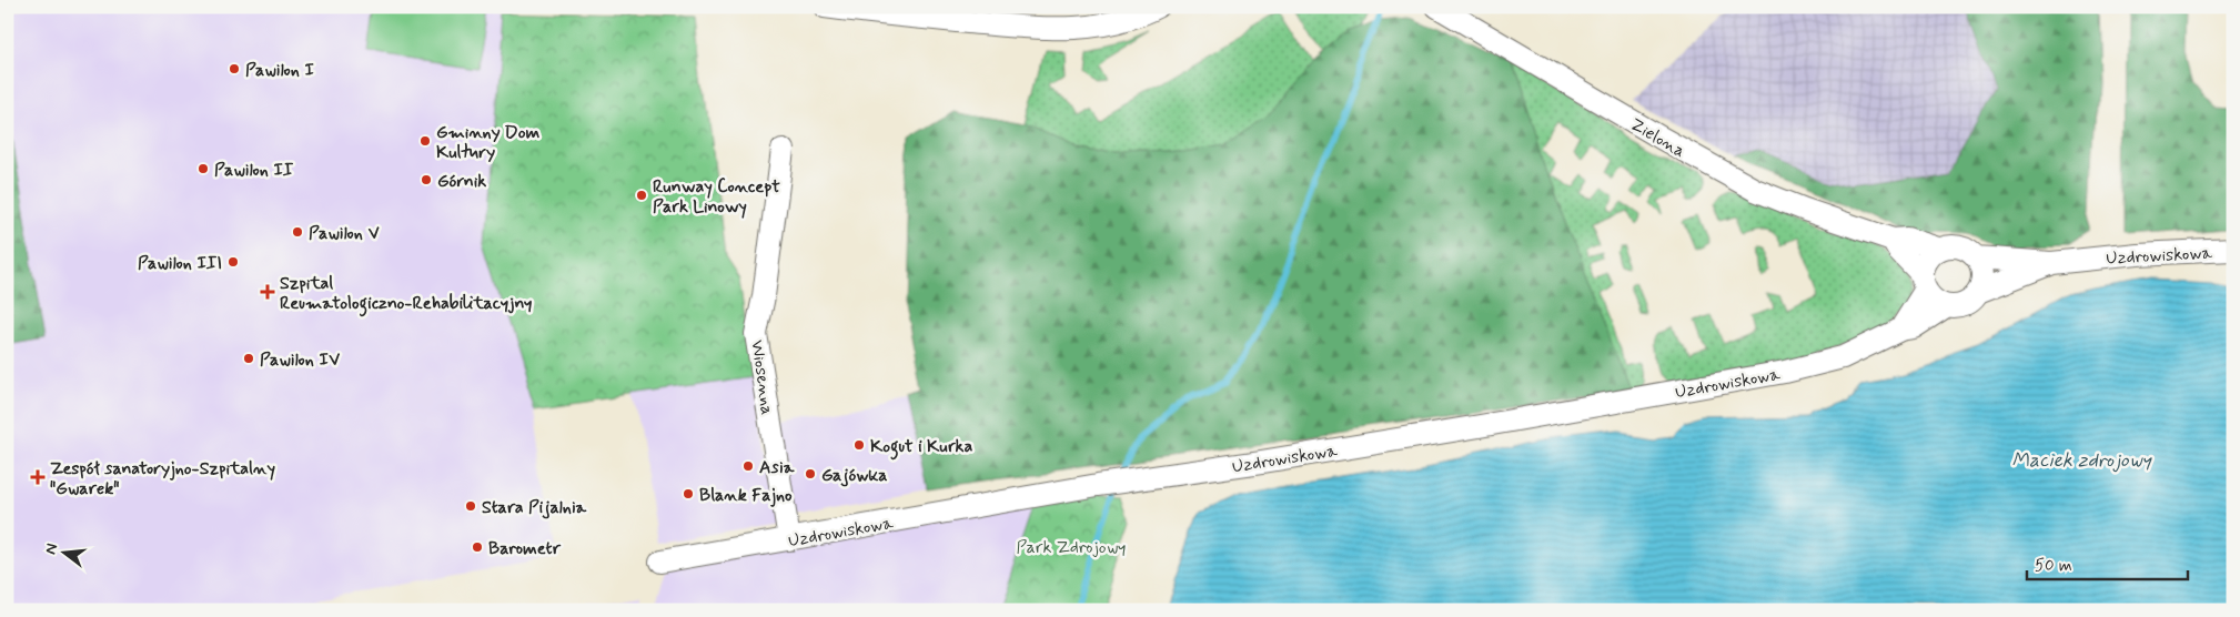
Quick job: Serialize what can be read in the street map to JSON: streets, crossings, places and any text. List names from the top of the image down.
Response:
{
  "streets": {
    "street": ["Zielona", "Uzdrowiskowa", "Wiosenna"]
  },
  "crossings": [
    ["Zielona", "Uzdrowiskowa"],
    ["Uzdrowiskowa", "Wiosenna"]
  ],
  "water": ["Maciek zdrojowy"],
  "parks": ["Park Zdrojowy"],
  "places": {
    "other": [
      "Pawilon I",
      "Gminny Dom Kultury",
      "Pawilon II",
      "Górnik",
      "Runway Concept Park Linowy",
      "Pawilon V",
      "Pawilon III",
      "Pawilon IV",
      "Kogut i Kurka",
      "Asia",
      "Gajówka",
      "Blank Fajno",
      "Stara Pijalnia",
      "Barometr"
    ],
    "health": ["Szpital Reumatologiczno-Rehabilitacyjny", "Zespół sanatoryjno-Szpitalny \"Gwarek\""]
  },
  "scale_bar": "50 m",
  "north": "left"
}
